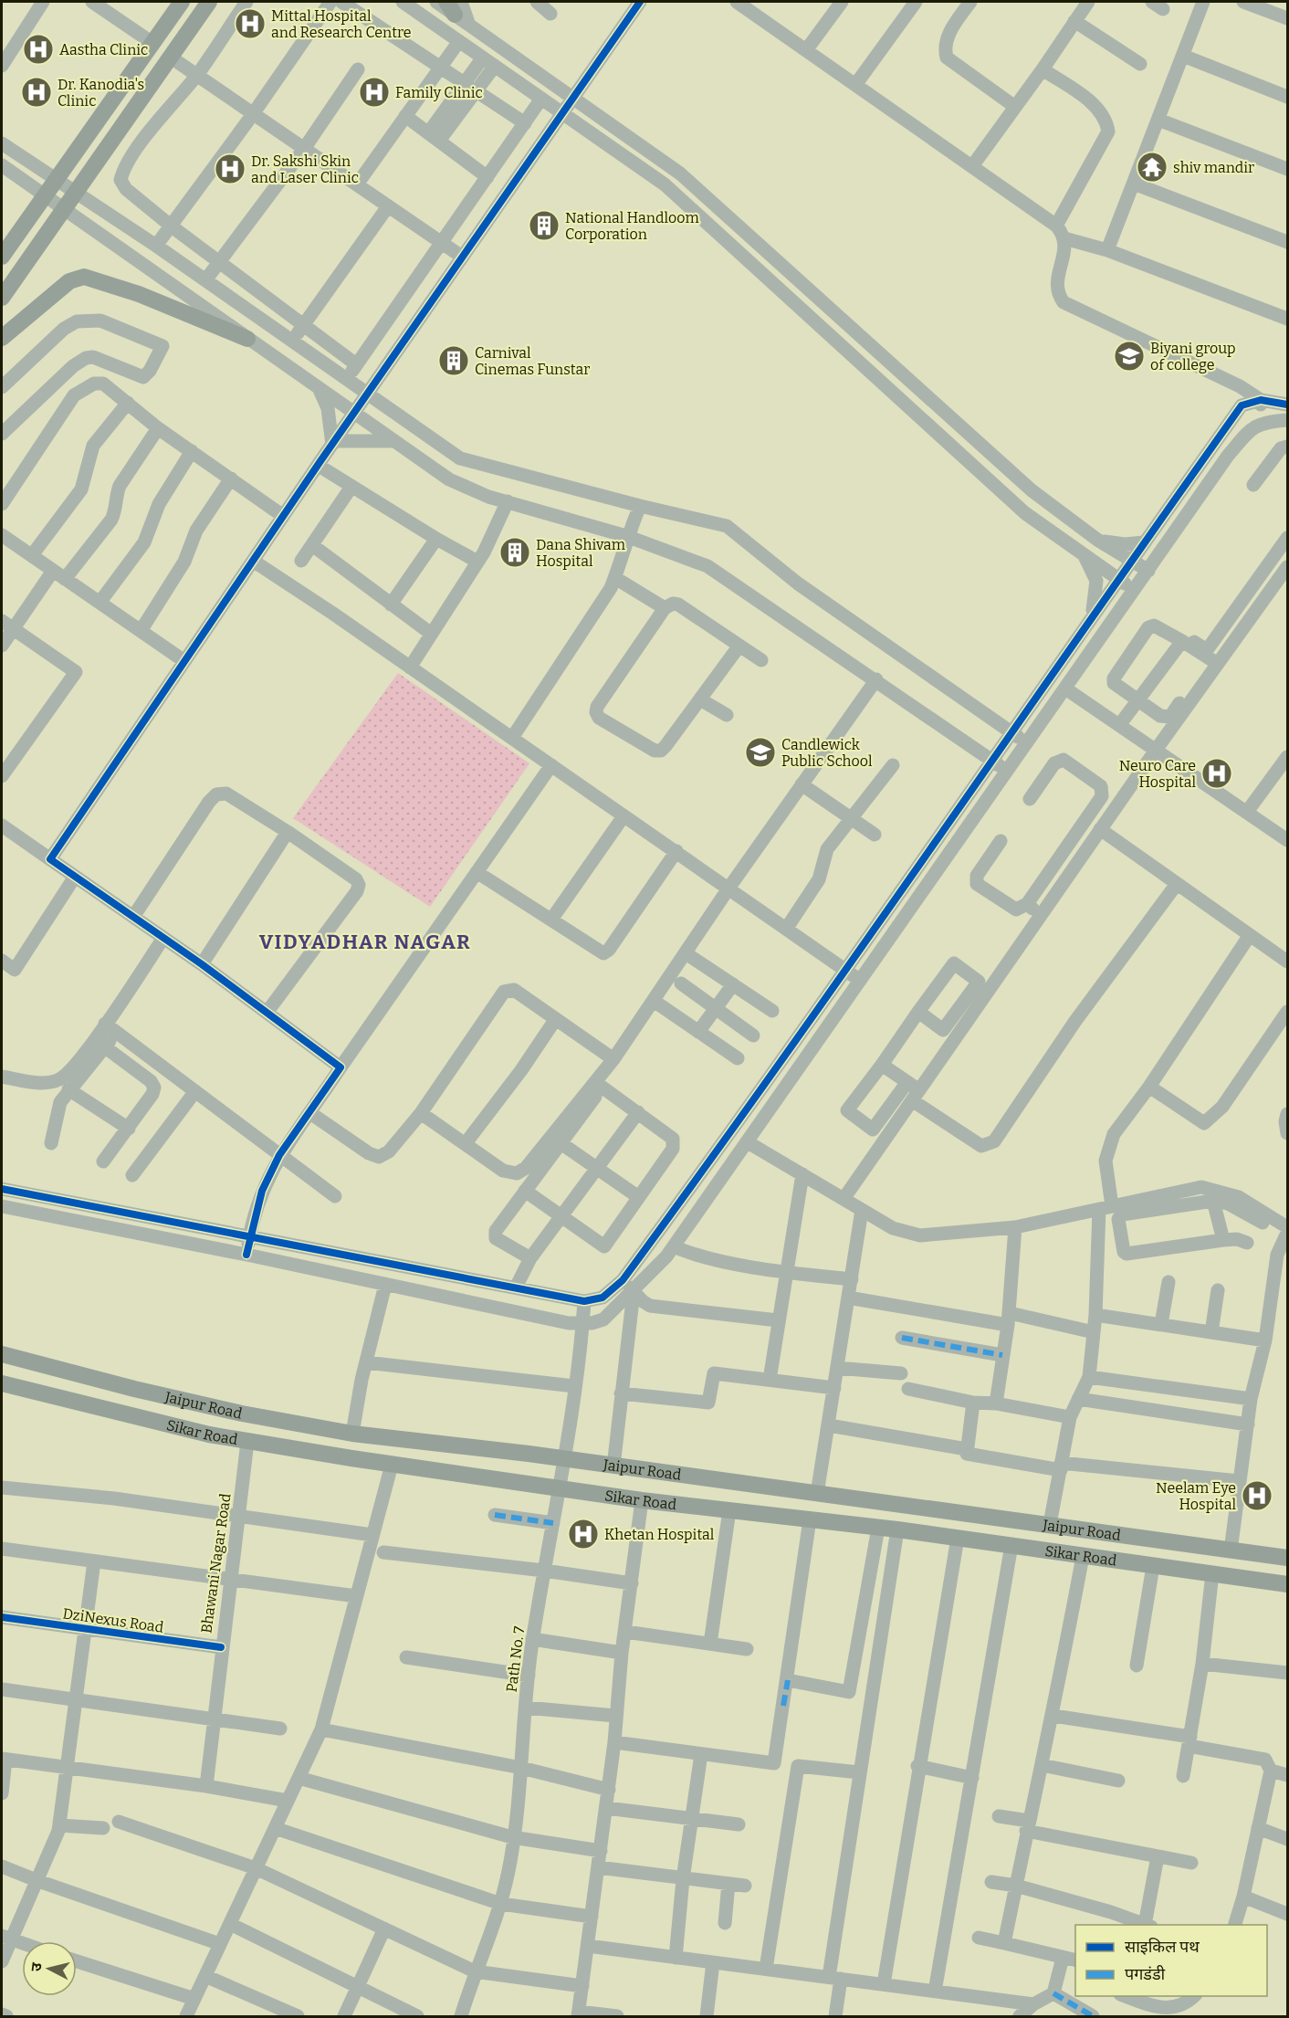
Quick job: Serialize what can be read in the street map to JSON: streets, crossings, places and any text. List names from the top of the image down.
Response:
{
  "streets": {
    "main road": ["Jaipur Road", "Sikar Road"],
    "street": ["Bhawani Nagar Road", "DziNexus Road", "Path No. 7"]
  },
  "crossings": [
    ["Jaipur Road", "Path No. 7"],
    ["Sikar Road", "Bhawani Nagar Road"],
    ["Sikar Road", "Path No. 7"],
    ["Bhawani Nagar Road", "DziNexus Road"]
  ],
  "districts": ["VIDYADHAR NAGAR"],
  "places": {
    "hospital": [
      "Mittal Hospital and Research Centre",
      "Aastha Clinic",
      "Dr. Kanodia's Clinic",
      "Family Clinic",
      "Dr. Sakshi Skin and Laser Clinic",
      "Neuro Care Hospital",
      "Neelam Eye Hospital",
      "Khetan Hospital"
    ],
    "temple": ["shiv mandir"],
    "building": ["National Handloom Corporation", "Carnival Cinemas Funstar", "Dana Shivam Hospital"],
    "school or university": ["Biyani group of college", "Candlewick Public School"]
  },
  "legend": ["साइकिल पथ", "पगडंडी"],
  "north": "left"
}
